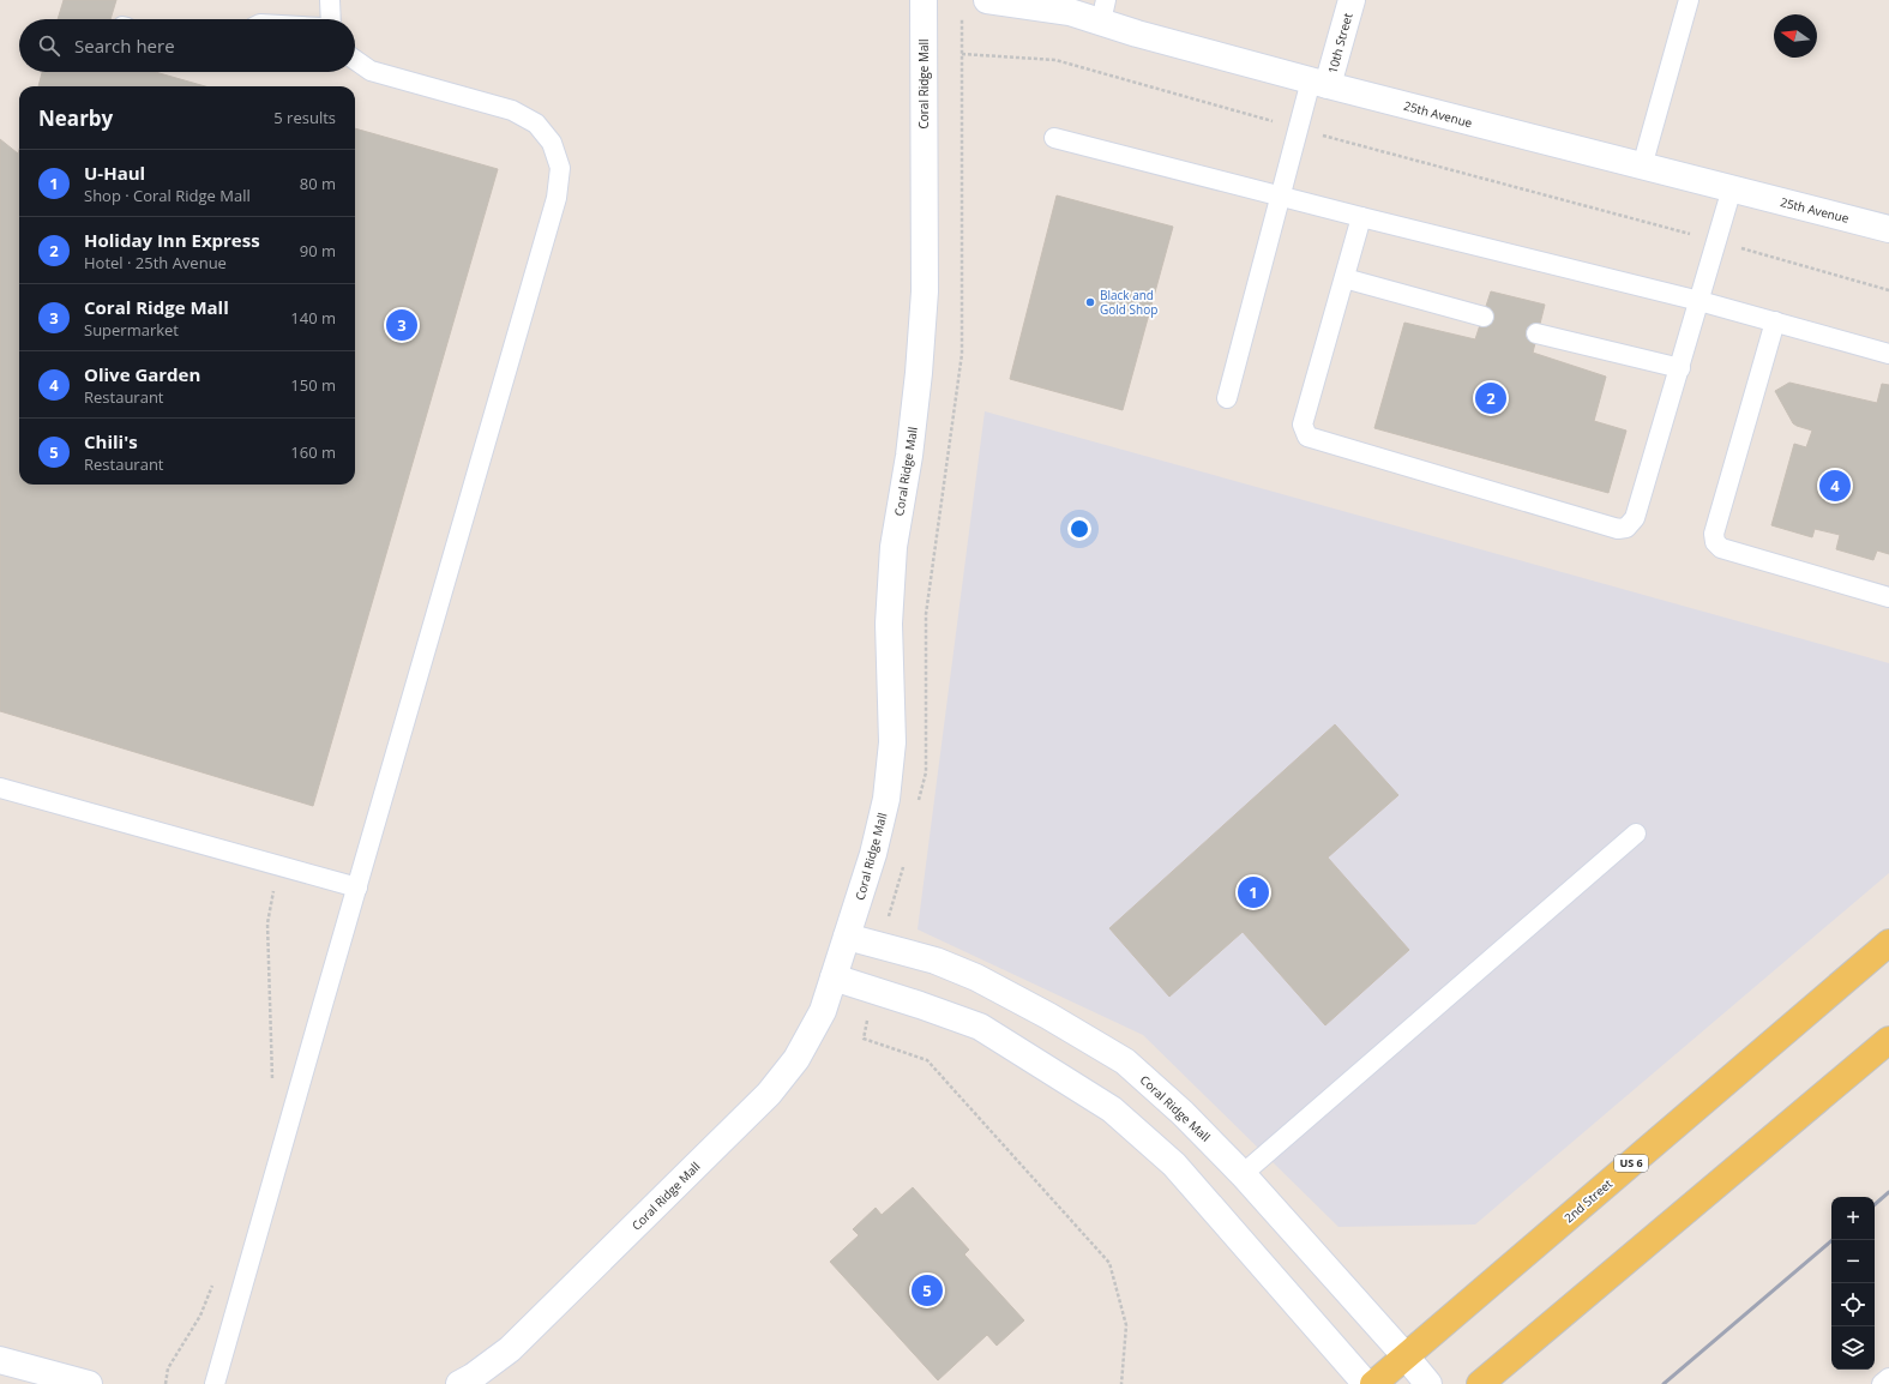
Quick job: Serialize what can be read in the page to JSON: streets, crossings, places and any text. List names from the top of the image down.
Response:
{
  "streets": {
    "main road": ["US 6", "2nd Street"],
    "street": ["10th Street", "Coral Ridge Mall", "25th Avenue"]
  },
  "crossings": [
    ["10th Street", "25th Avenue"],
    ["Coral Ridge Mall", "2nd Street"]
  ],
  "places": ["Black and Gold Shop"],
  "north": "left",
  "page": {
    "search": "Search here",
    "heading": ["Nearby", "5 results"],
    "list": [
      {
        "mark": "1",
        "name": "U-Haul",
        "note": "Shop · Coral Ridge Mall",
        "value": "80 m"
      },
      {
        "mark": "2",
        "name": "Holiday Inn Express",
        "note": "Hotel · 25th Avenue",
        "value": "90 m"
      },
      {
        "mark": "3",
        "name": "Coral Ridge Mall",
        "note": "Supermarket",
        "value": "140 m"
      },
      {
        "mark": "4",
        "name": "Olive Garden",
        "note": "Restaurant",
        "value": "150 m"
      },
      {
        "mark": "5",
        "name": "Chili's",
        "note": "Restaurant",
        "value": "160 m"
      }
    ],
    "pins": [
      "3",
      "2",
      "4",
      "1",
      "5"
    ],
    "map_buttons": ["+", "−"]
  }
}
